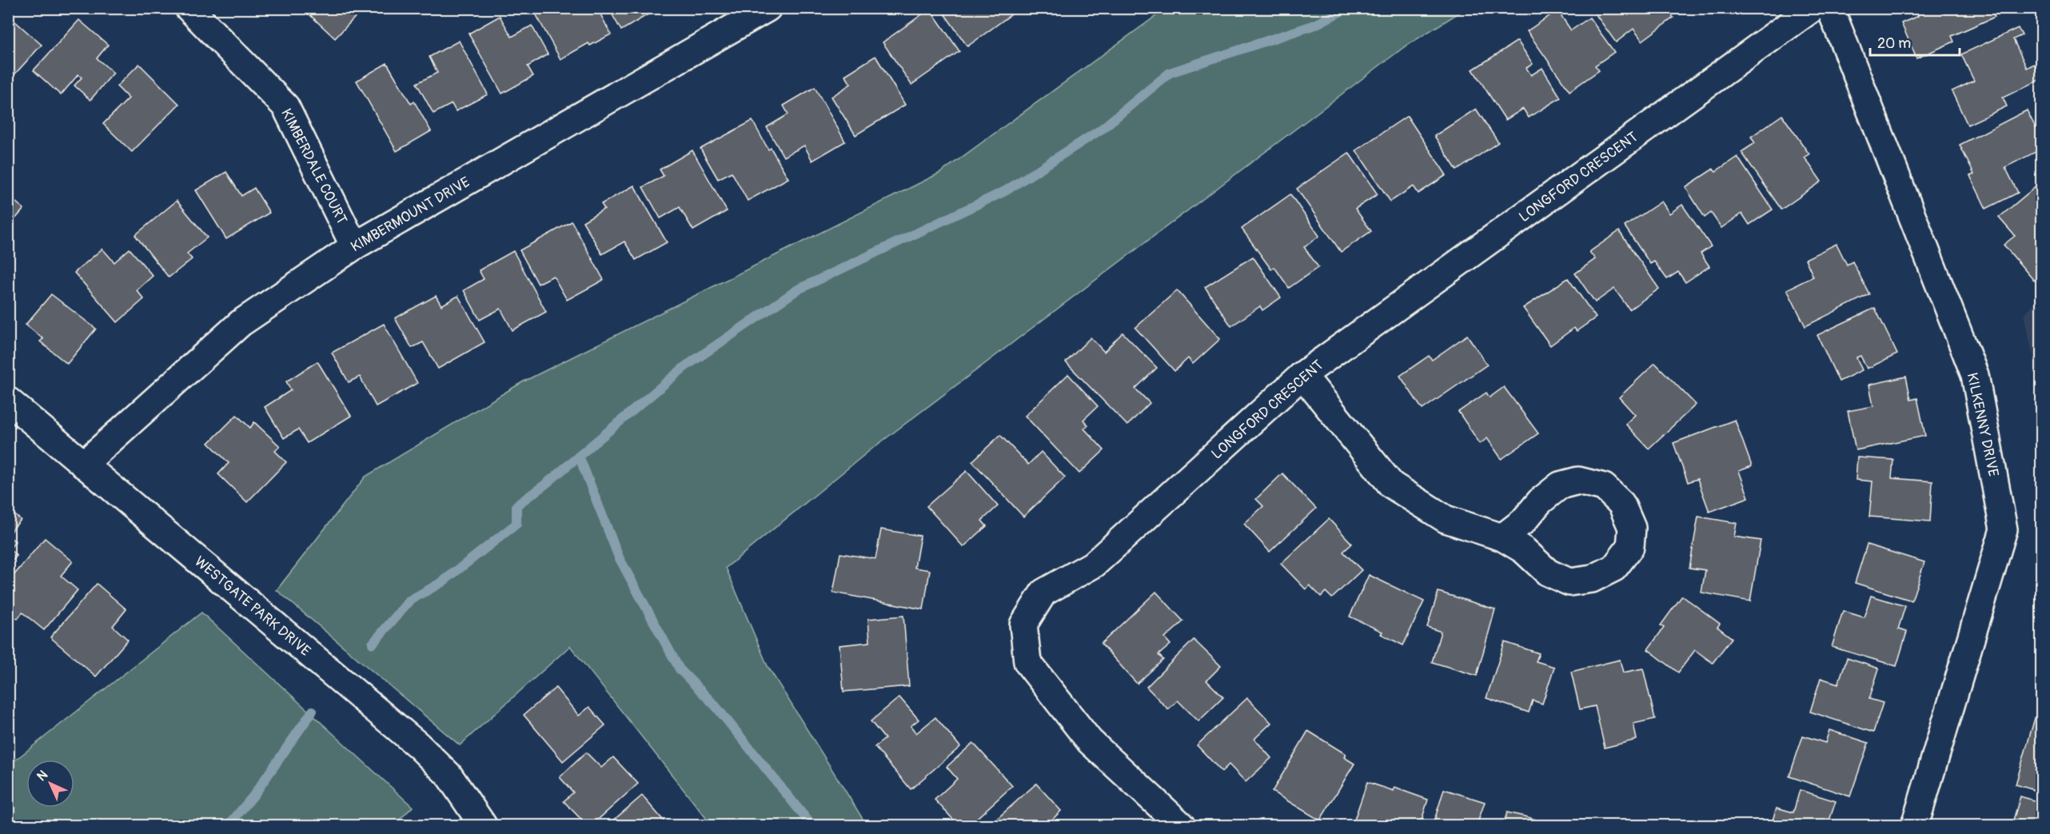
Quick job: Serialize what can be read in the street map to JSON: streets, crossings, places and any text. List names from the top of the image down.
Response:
{
  "streets": {
    "street": [
      "KIMBERDALE COURT",
      "LONGFORD CRESCENT",
      "KIMBERMOUNT DRIVE",
      "KILKENNY DRIVE",
      "WESTGATE PARK DRIVE"
    ]
  },
  "crossings": [
    ["KIMBERDALE COURT", "KIMBERMOUNT DRIVE"],
    ["KIMBERMOUNT DRIVE", "WESTGATE PARK DRIVE"]
  ],
  "scale_bar": "20 m",
  "north": "top left"
}
